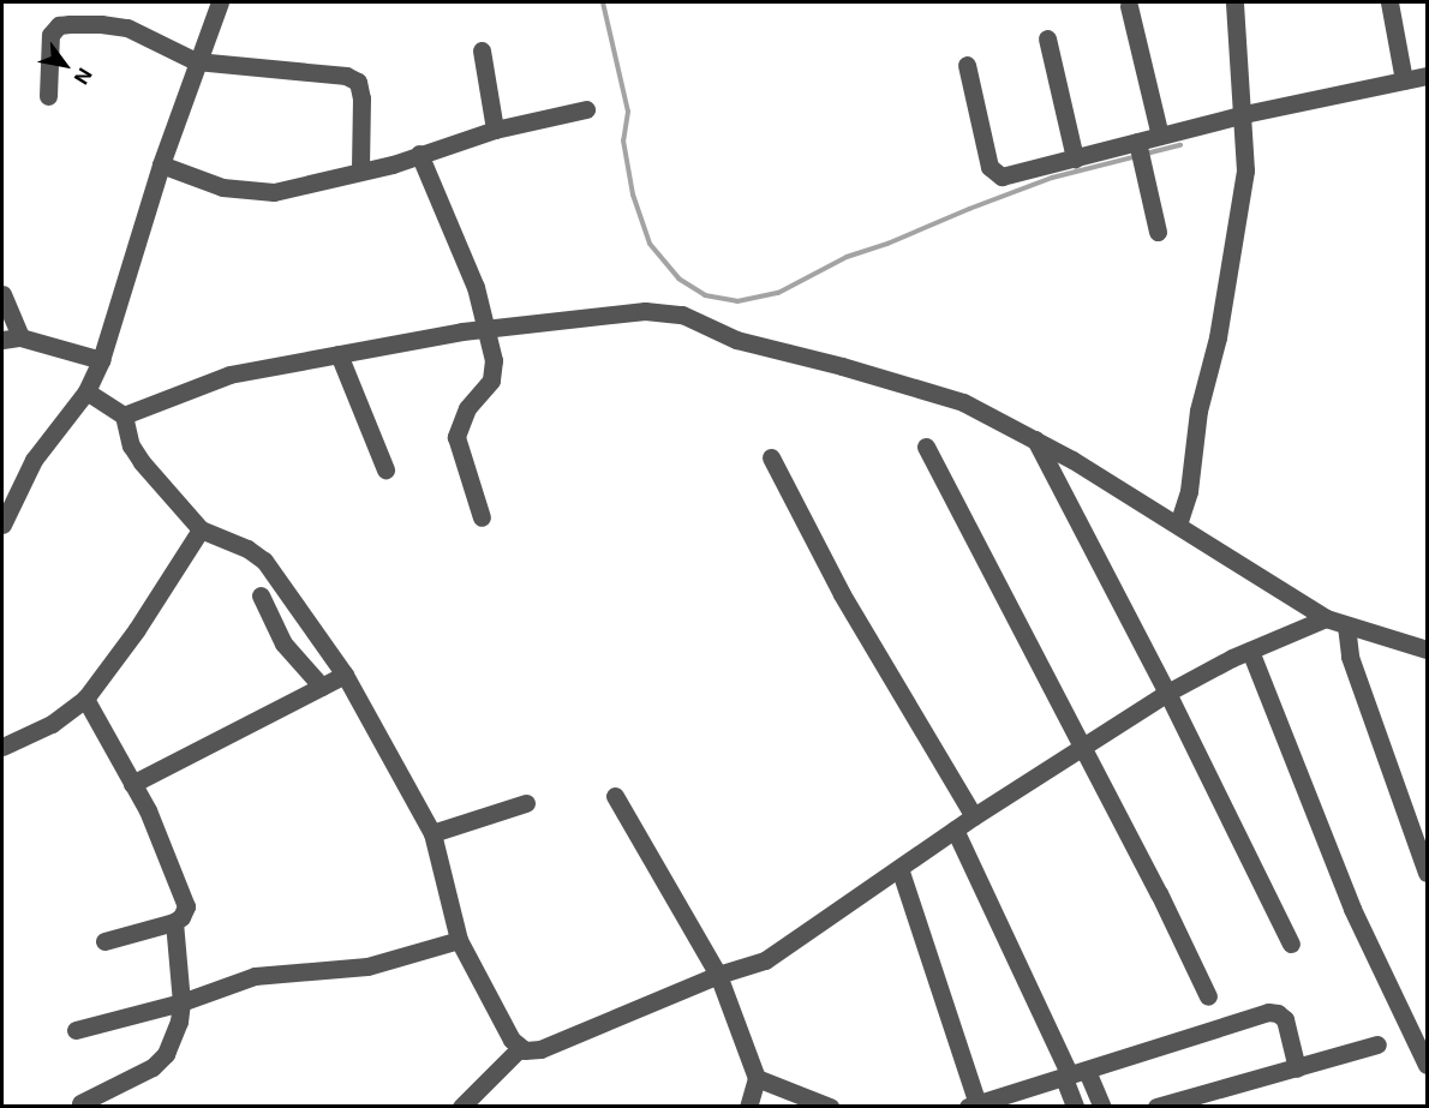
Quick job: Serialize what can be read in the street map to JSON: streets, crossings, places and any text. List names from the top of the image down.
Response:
{
  "north": "bottom right"
}
